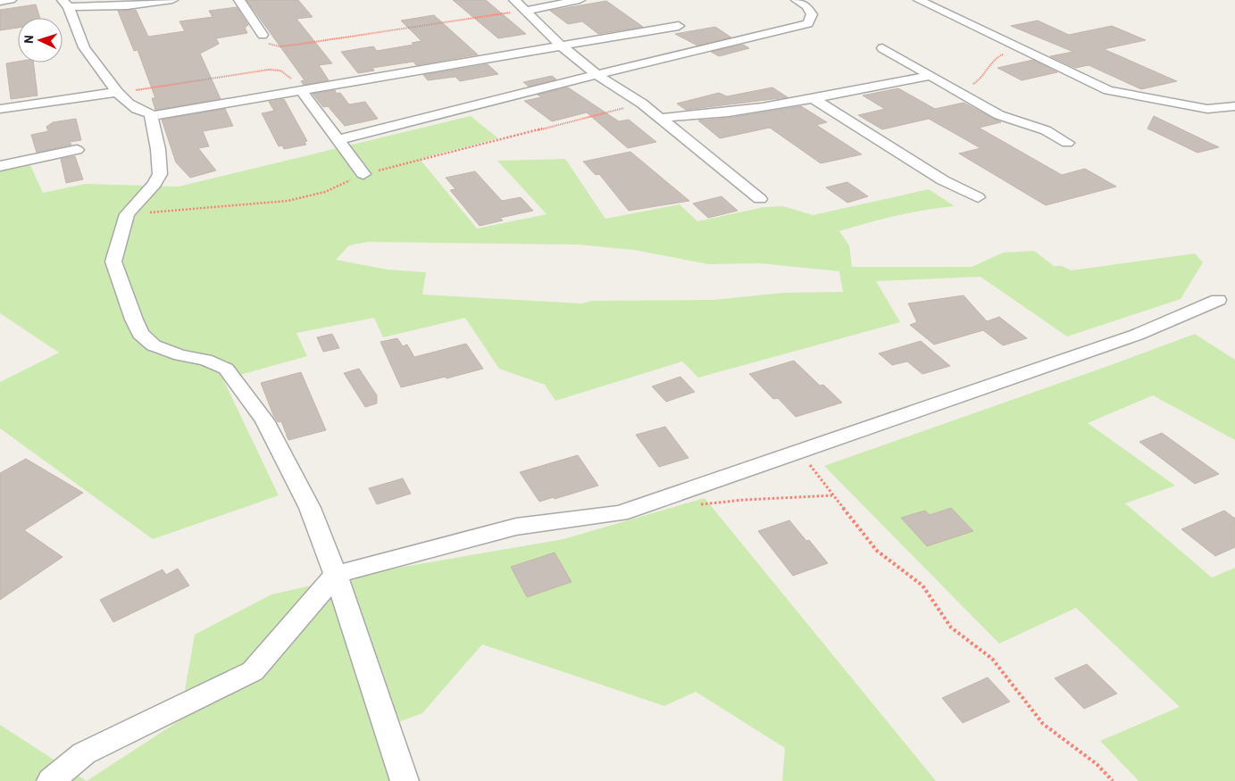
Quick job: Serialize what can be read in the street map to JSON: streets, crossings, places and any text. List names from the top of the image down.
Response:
{
  "north": "left"
}
